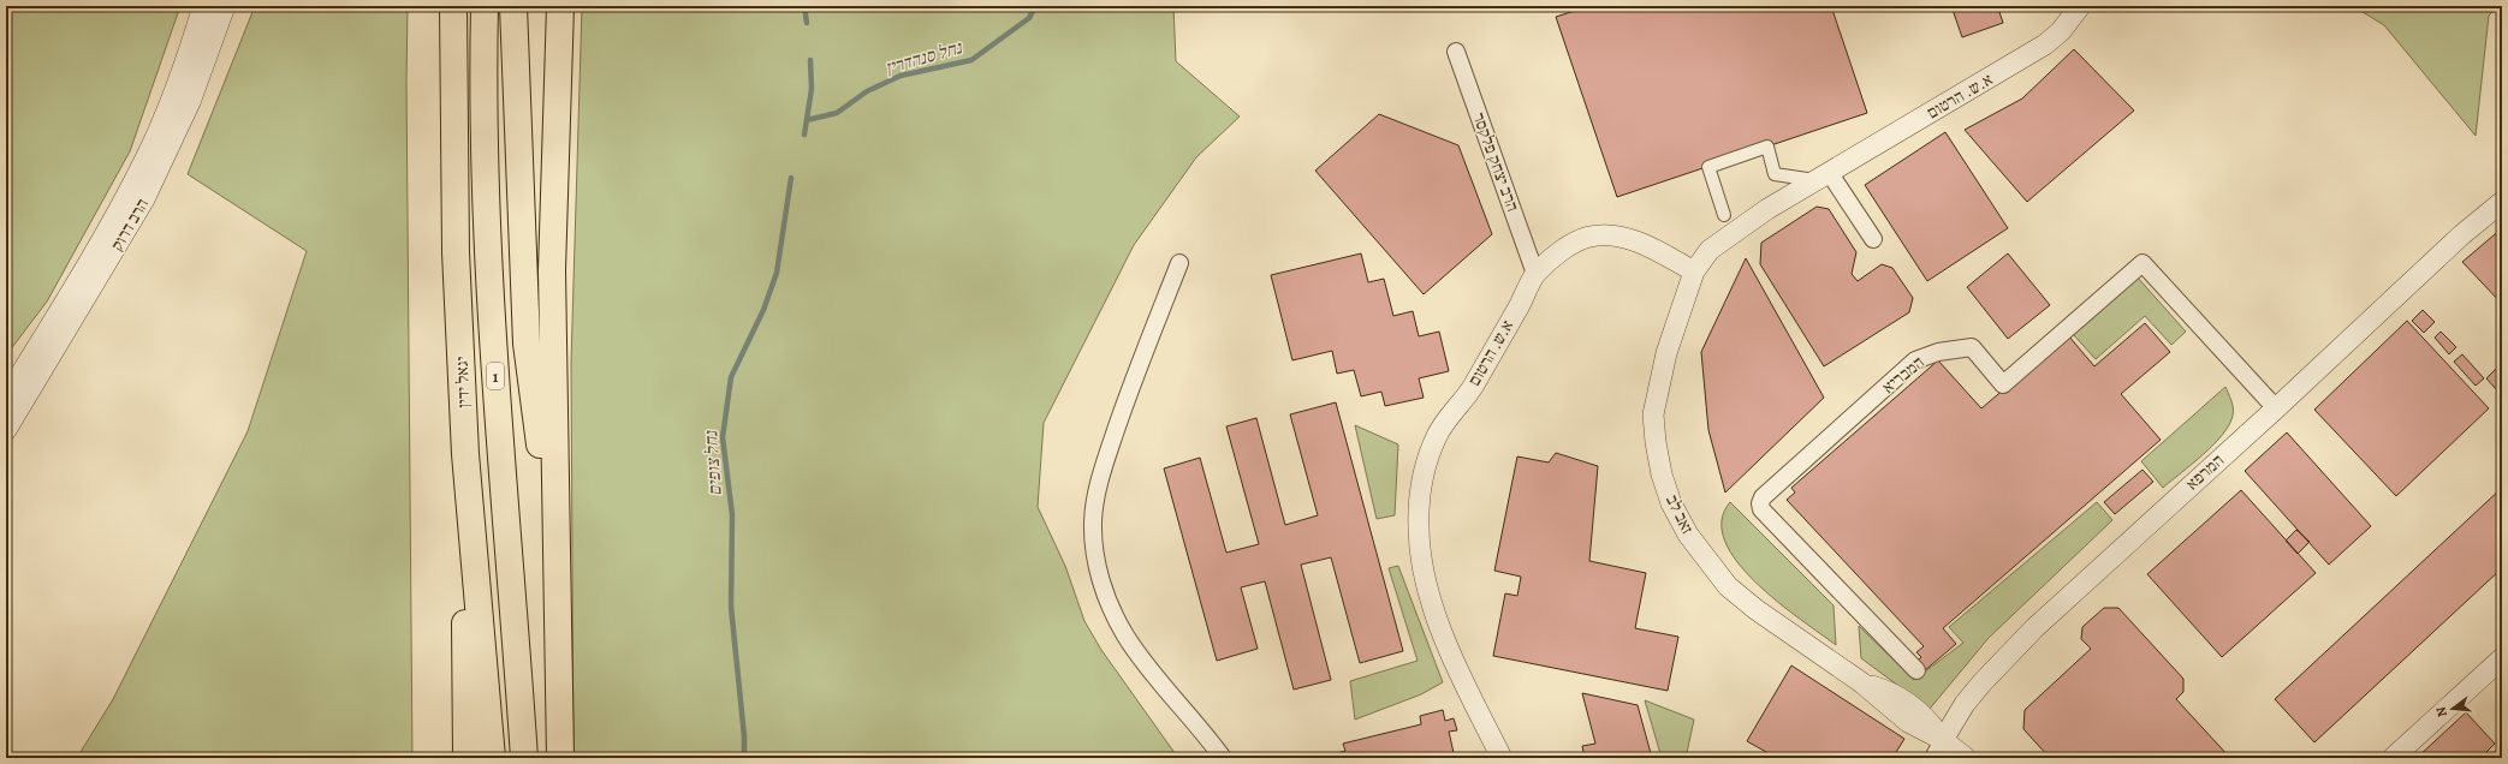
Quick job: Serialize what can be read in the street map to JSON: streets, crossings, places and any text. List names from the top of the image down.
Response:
{
  "streets": {
    "highway": ["1", "יגאל ידין"],
    "street": [
      "א.ש. הרטום",
      "הרב יצחק פלקסר",
      "הרב דרוק",
      "המבריא",
      "המרפא",
      "זאב לב"
    ]
  },
  "crossings": [
    ["א.ש. הרטום", "הרב יצחק פלקסר"],
    ["א.ש. הרטום", "זאב לב"],
    ["המבריא", "המרפא"],
    ["המרפא", "זאב לב"]
  ],
  "water": ["נחל סנהדרין", "נחל צופים"],
  "north": "left"
}
